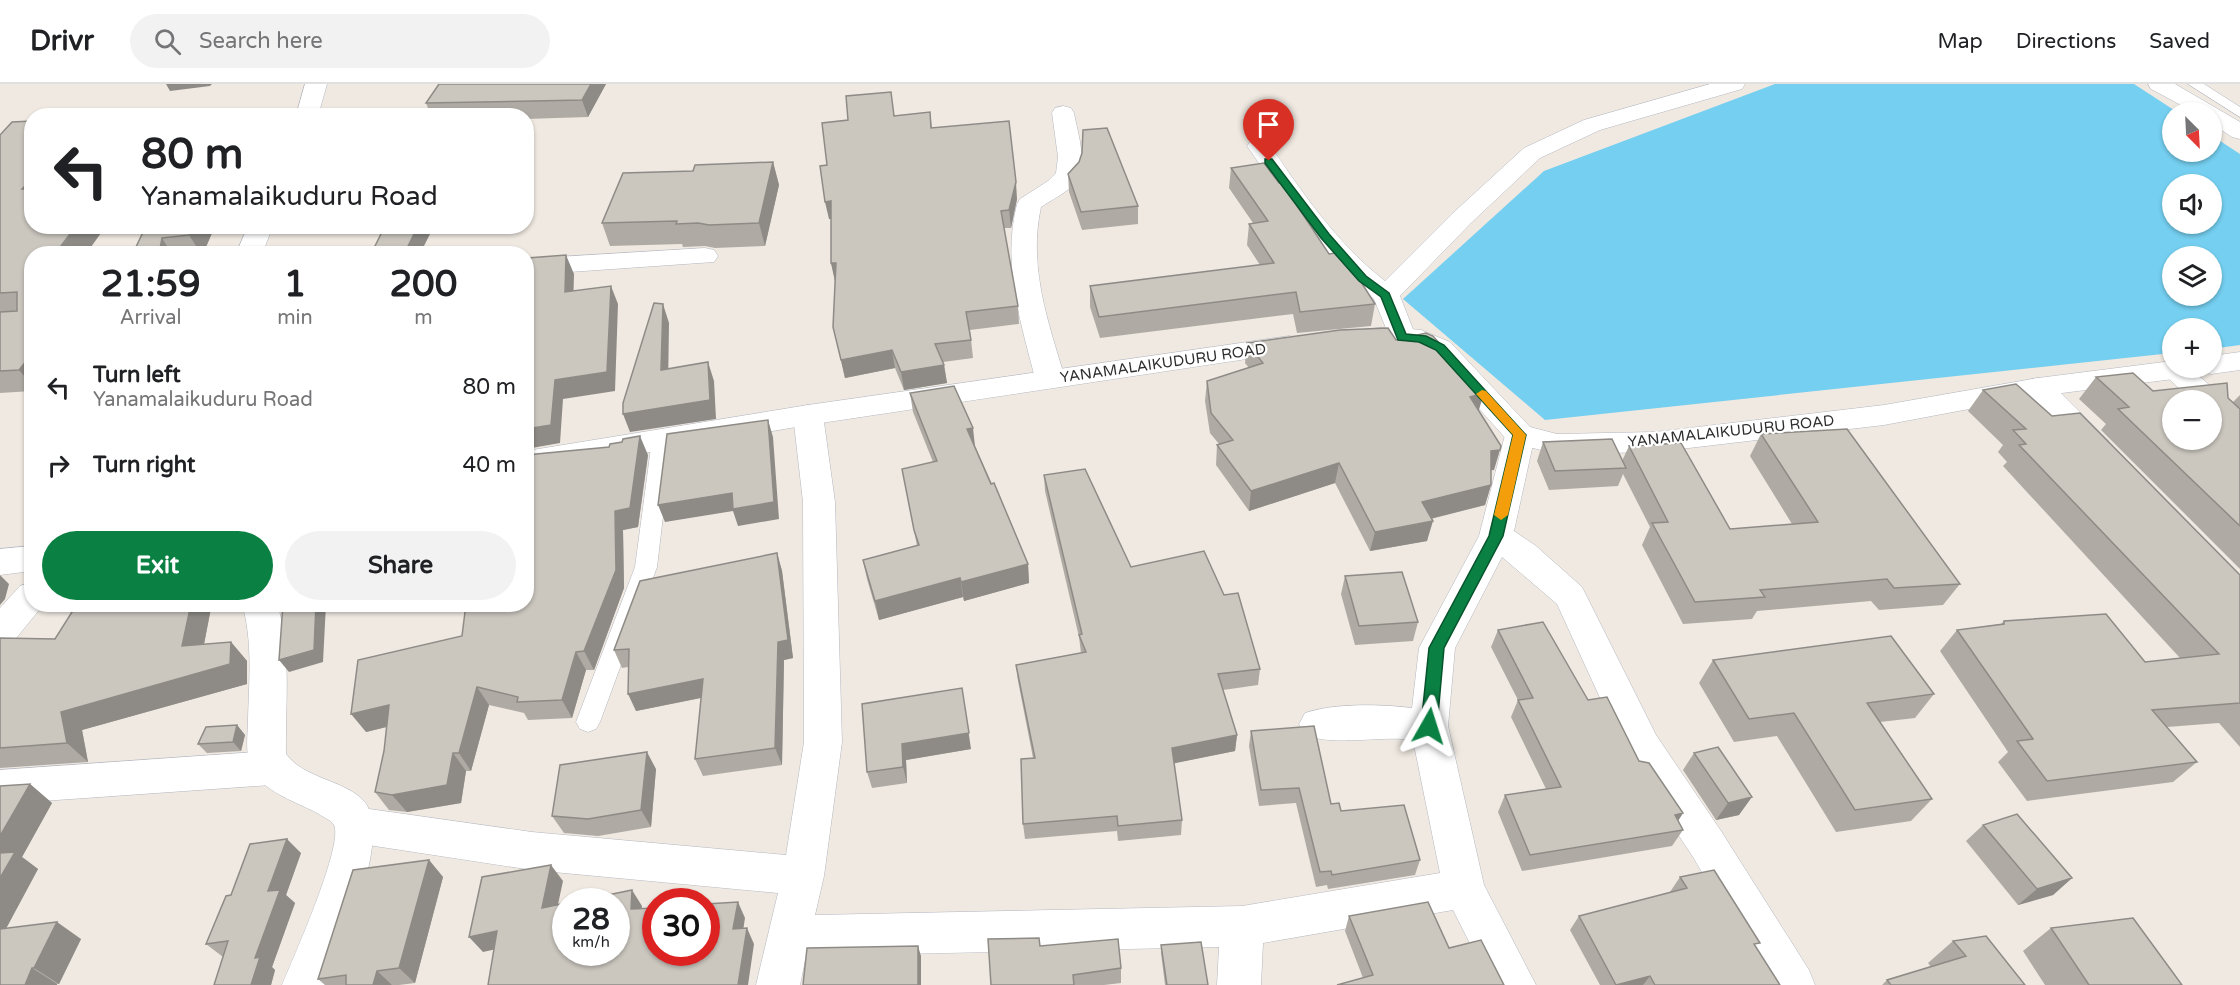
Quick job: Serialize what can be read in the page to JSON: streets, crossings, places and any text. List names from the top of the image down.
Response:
{
  "streets": {
    "street": ["YANAMALAIKUDURU ROAD"]
  },
  "north": "bottom right",
  "page": {
    "header": "Drivr",
    "search": "Search here",
    "nav": ["Map", "Directions", "Saved"],
    "map_buttons": ["+", "−"],
    "turn": ["80 m", "Yanamalaikuduru Road"],
    "eta": [
      "21:59",
      "Arrival",
      "1",
      "min",
      "200",
      "m"
    ],
    "list": [
      {
        "name": "Turn left",
        "note": "Yanamalaikuduru Road",
        "value": "80 m"
      },
      {
        "name": "Turn right",
        "value": "40 m"
      }
    ],
    "buttons": ["Exit", "Share"],
    "speed": "28 km/h",
    "limit": "30"
  }
}
